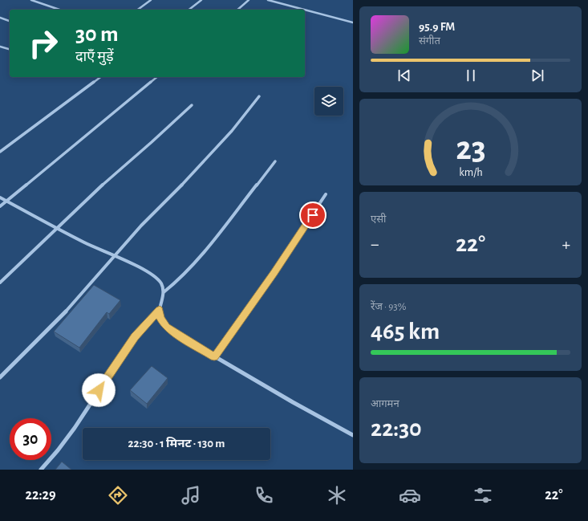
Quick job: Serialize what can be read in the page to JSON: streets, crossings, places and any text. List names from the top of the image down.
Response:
{
  "page": {
    "turn": ["30 m", "दाएँ मुड़ें"],
    "song": ["95.9 FM", "संगीत"],
    "tile": [
      "एसी",
      ["रेंज · 93%", "465 km"],
      ["आगमन", "22:30"]
    ],
    "heat": ["−", "22°", "+"],
    "limit": "30",
    "trip": "22:30 · 1 मिनट · 130 m",
    "tabs": ["22:29", "22°"],
    "gauge": ["23", "km/h"]
  }
}
